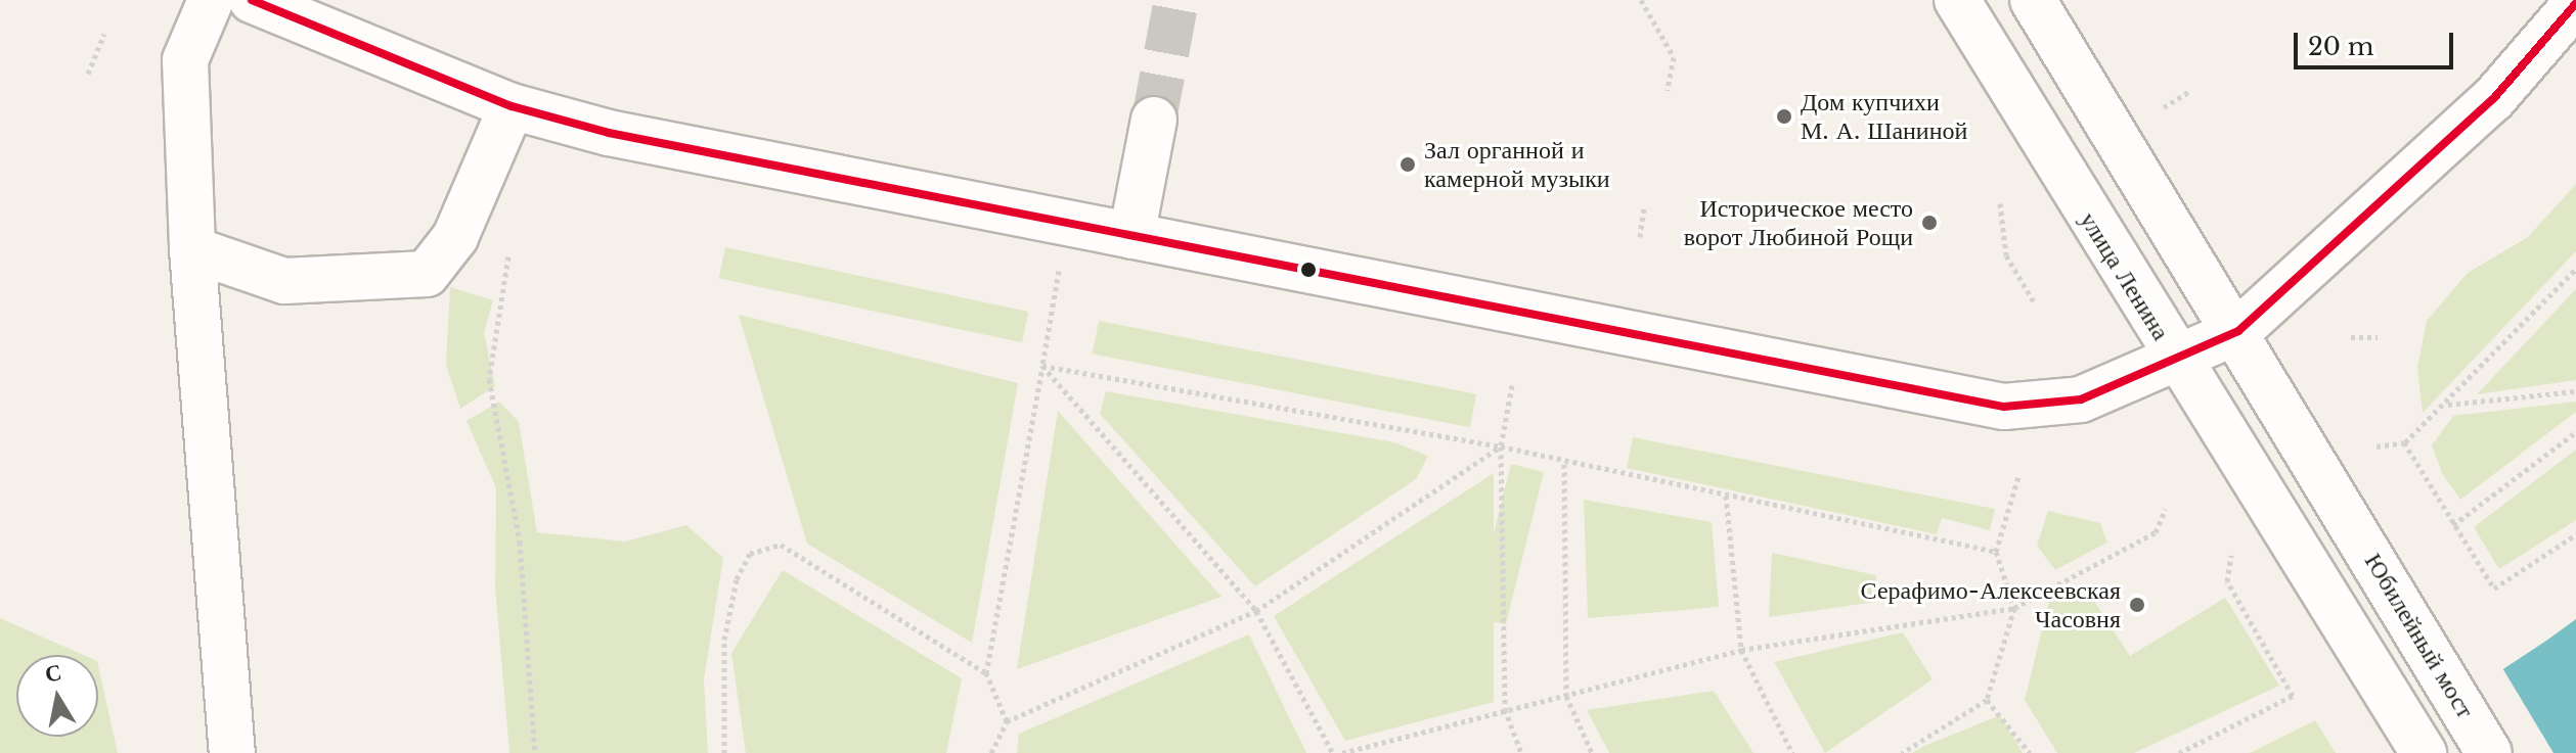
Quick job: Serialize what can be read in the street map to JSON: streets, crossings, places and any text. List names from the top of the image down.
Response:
{
  "streets": {
    "street": ["улица Ленина", "Юбилейный мост"]
  },
  "places": [
    "Дом купчихи М. А. Шаниной",
    "Зал органной и камерной музыки",
    "Историческое место ворот Любиной Рощи",
    "Серафимо-Алексеевская Часовня"
  ],
  "scale_bar": "20 m",
  "north": "top"
}
